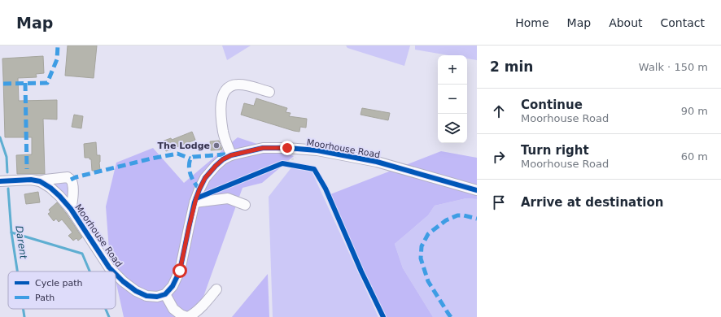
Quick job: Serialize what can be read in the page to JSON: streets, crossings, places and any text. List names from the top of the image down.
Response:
{
  "streets": {
    "street": ["Moorhouse Road"]
  },
  "water": ["Darent"],
  "places": ["The Lodge"],
  "legend": ["Cycle path", "Path"],
  "page": {
    "header": "Map",
    "nav": [
      "Home",
      "Map",
      "About",
      "Contact"
    ],
    "heading": ["2 min", "Walk · 150 m"],
    "map_buttons": ["+", "−"],
    "list": [
      ["Continue", "Moorhouse Road", "90 m"],
      ["Turn right", "Moorhouse Road", "60 m"],
      "Arrive at destination"
    ]
  }
}
